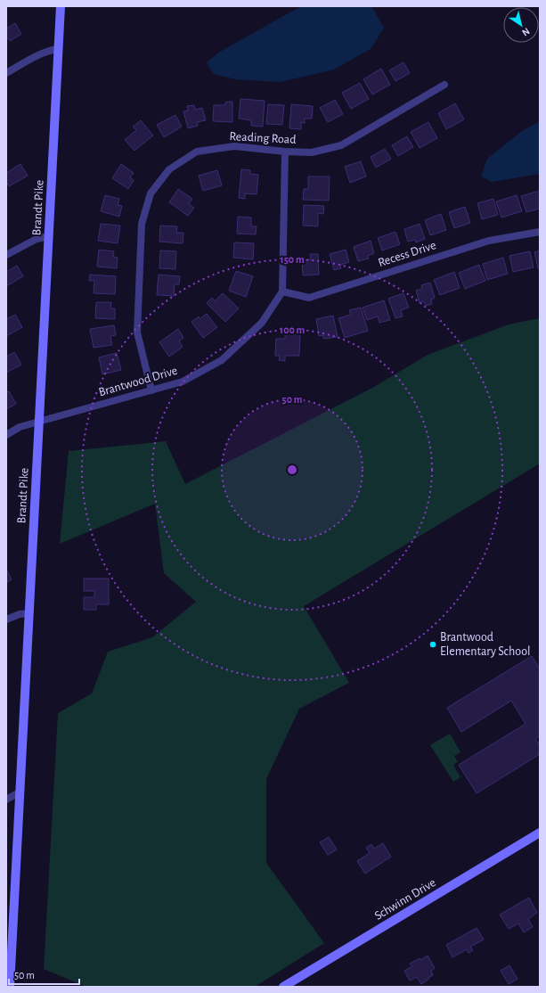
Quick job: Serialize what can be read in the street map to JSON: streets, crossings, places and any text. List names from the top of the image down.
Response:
{
  "streets": {
    "main road": ["Brandt Pike", "Schwinn Drive"],
    "street": ["Reading Road", "Recess Drive", "Brantwood Drive"]
  },
  "crossings": [
    ["Reading Road", "Brantwood Drive"],
    ["Brandt Pike", "Brantwood Drive"],
    ["Recess Drive", "Brantwood Drive"]
  ],
  "places": ["Brantwood Elementary School"],
  "scale_bar": "50 m",
  "north": "bottom right",
  "rings": ["150 m", "100 m", "50 m"]
}
